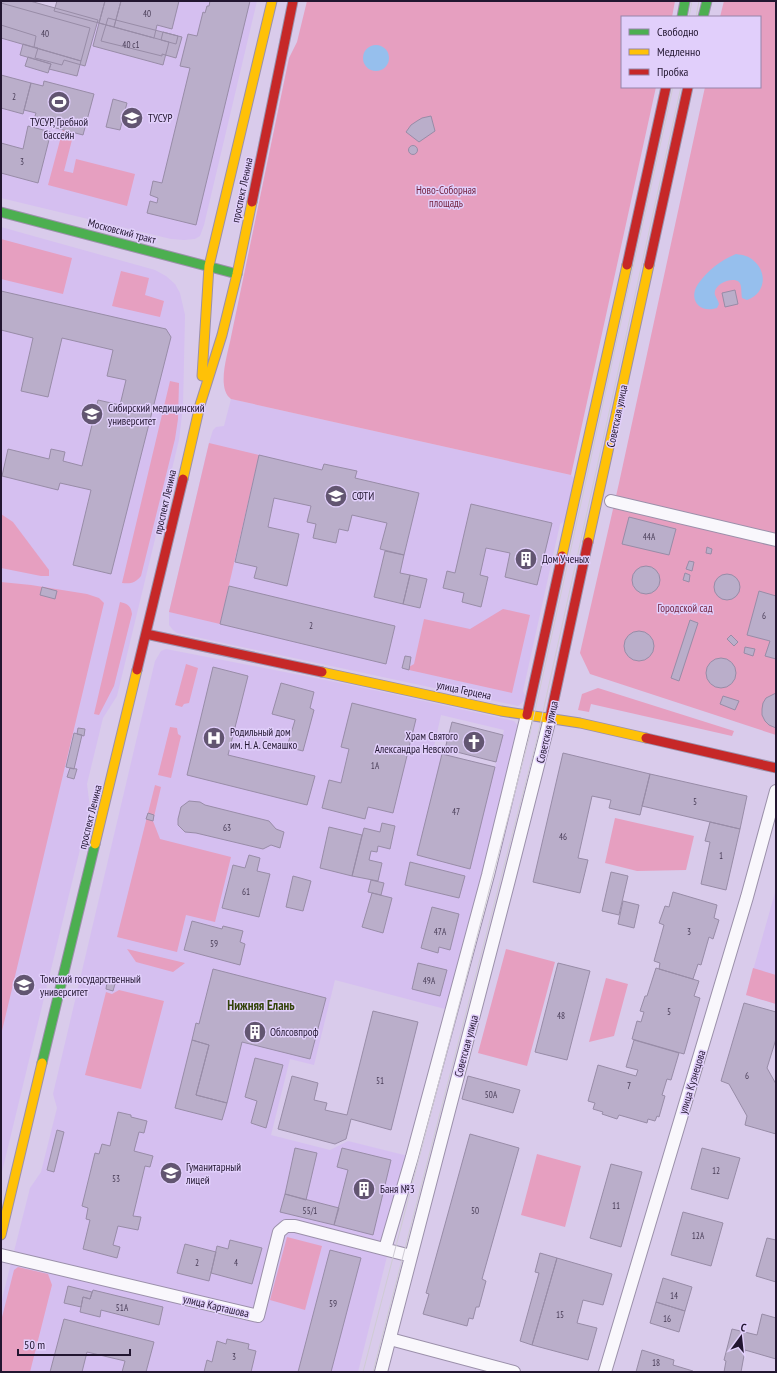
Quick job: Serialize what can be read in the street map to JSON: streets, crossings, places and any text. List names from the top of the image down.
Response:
{
  "streets": {
    "street": [
      "проспект Ленина",
      "Московский тракт",
      "Советская улица",
      "улица Герцена",
      "улица Кузнецова",
      "улица Карташова"
    ]
  },
  "crossings": [
    ["проспект Ленина", "Московский тракт"],
    ["проспект Ленина", "улица Герцена"],
    ["Советская улица", "улица Герцена"],
    ["Советская улица", "улица Карташова"]
  ],
  "districts": ["Нижняя Елань"],
  "parks": ["Ново-Соборная площадь", "Городской сад"],
  "places": {
    "sports": ["ТУСУР, Гребной бассейн"],
    "school or university": [
      "ТУСУР",
      "Сибирский медицинский университет",
      "СФТИ",
      "Томский государственный университет",
      "Гуманитарный лицей"
    ],
    "building": ["Дом Ученых", "Облсовпроф", "Баня №3"],
    "hospital": ["Родильный дом им. Н. А. Семашко"],
    "church": ["Храм Святого Александра Невского"]
  },
  "house_numbers": [
    "40",
    "40",
    "40 с1",
    "2",
    "3",
    "44А",
    "6",
    "2",
    "1А",
    "5",
    "47",
    "63",
    "46",
    "1",
    "61",
    "47А",
    "3",
    "59",
    "49А",
    "5",
    "48",
    "6",
    "51",
    "7",
    "50А",
    "12",
    "53",
    "11",
    "55/1",
    "50",
    "12А",
    "2",
    "4",
    "14",
    "59",
    "51А",
    "15",
    "16",
    "3",
    "18"
  ],
  "legend": ["Свободно", "Медленно", "Пробка"],
  "scale_bar": "50 m",
  "north": "top"
}
